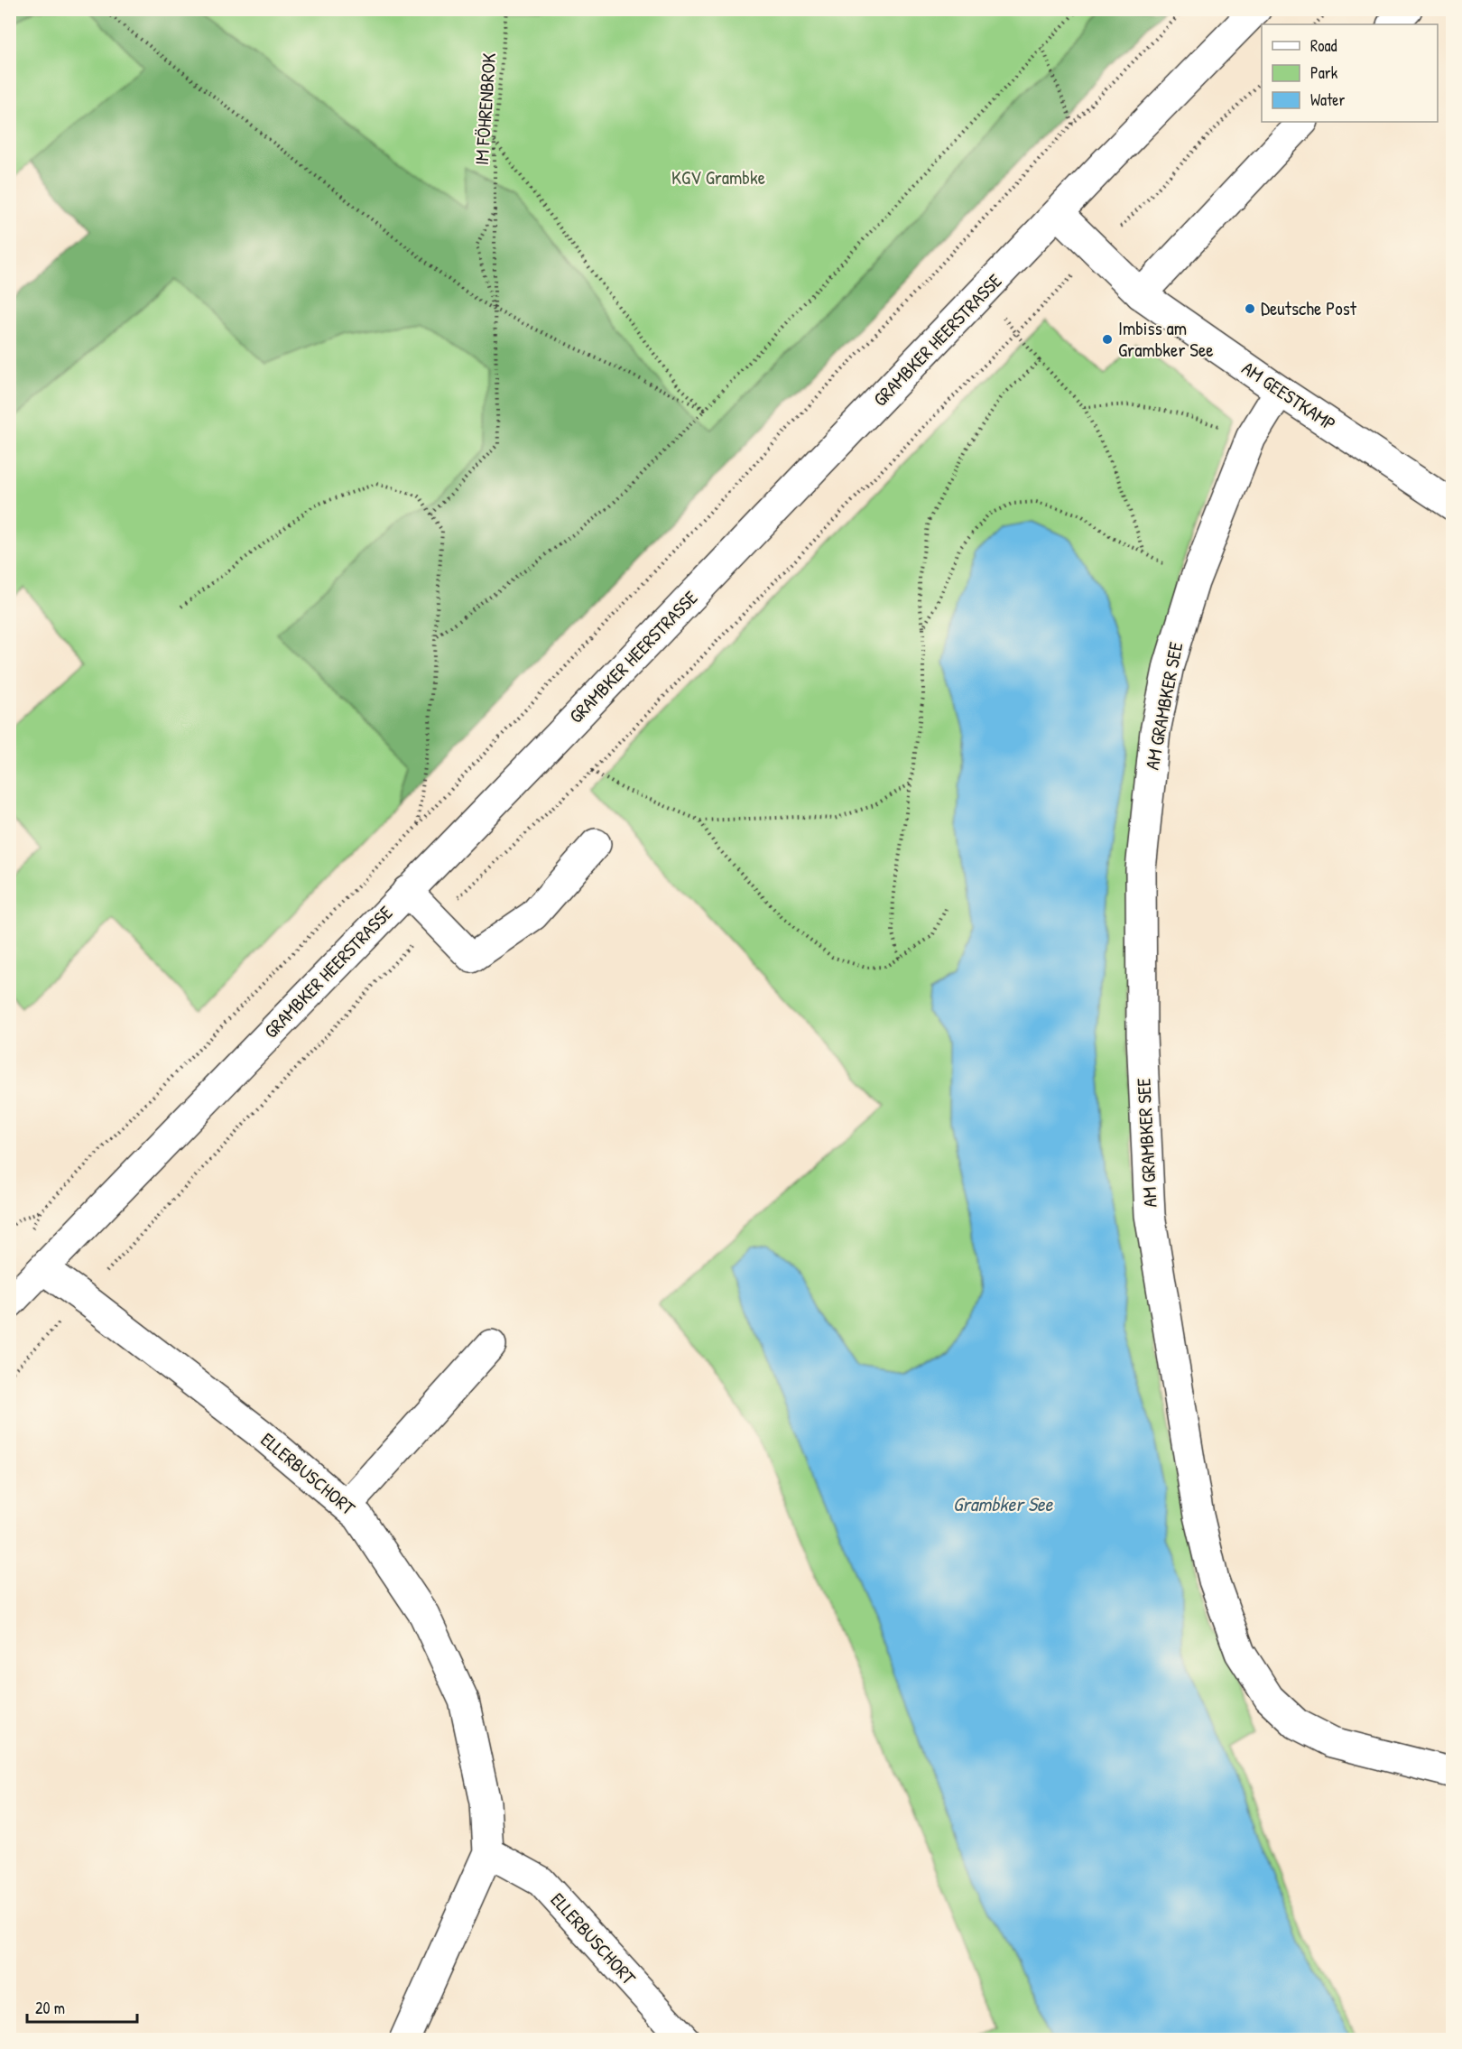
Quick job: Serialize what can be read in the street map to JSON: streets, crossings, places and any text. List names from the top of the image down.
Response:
{
  "streets": {
    "street": [
      "GRAMBKER HEERSTRASSE",
      "AM GEESTKAMP",
      "AM GRAMBKER SEE",
      "ELLERBUSCHORT"
    ],
    "path": ["IM FÖHRENBROK"]
  },
  "crossings": [
    ["GRAMBKER HEERSTRASSE", "AM GEESTKAMP"],
    ["GRAMBKER HEERSTRASSE", "ELLERBUSCHORT"],
    ["AM GEESTKAMP", "AM GRAMBKER SEE"]
  ],
  "water": ["Grambker See"],
  "parks": ["KGV Grambke"],
  "places": ["Deutsche Post", "Imbiss am Grambker See"],
  "legend": ["Road", "Park", "Water"],
  "scale_bar": "20 m"
}
